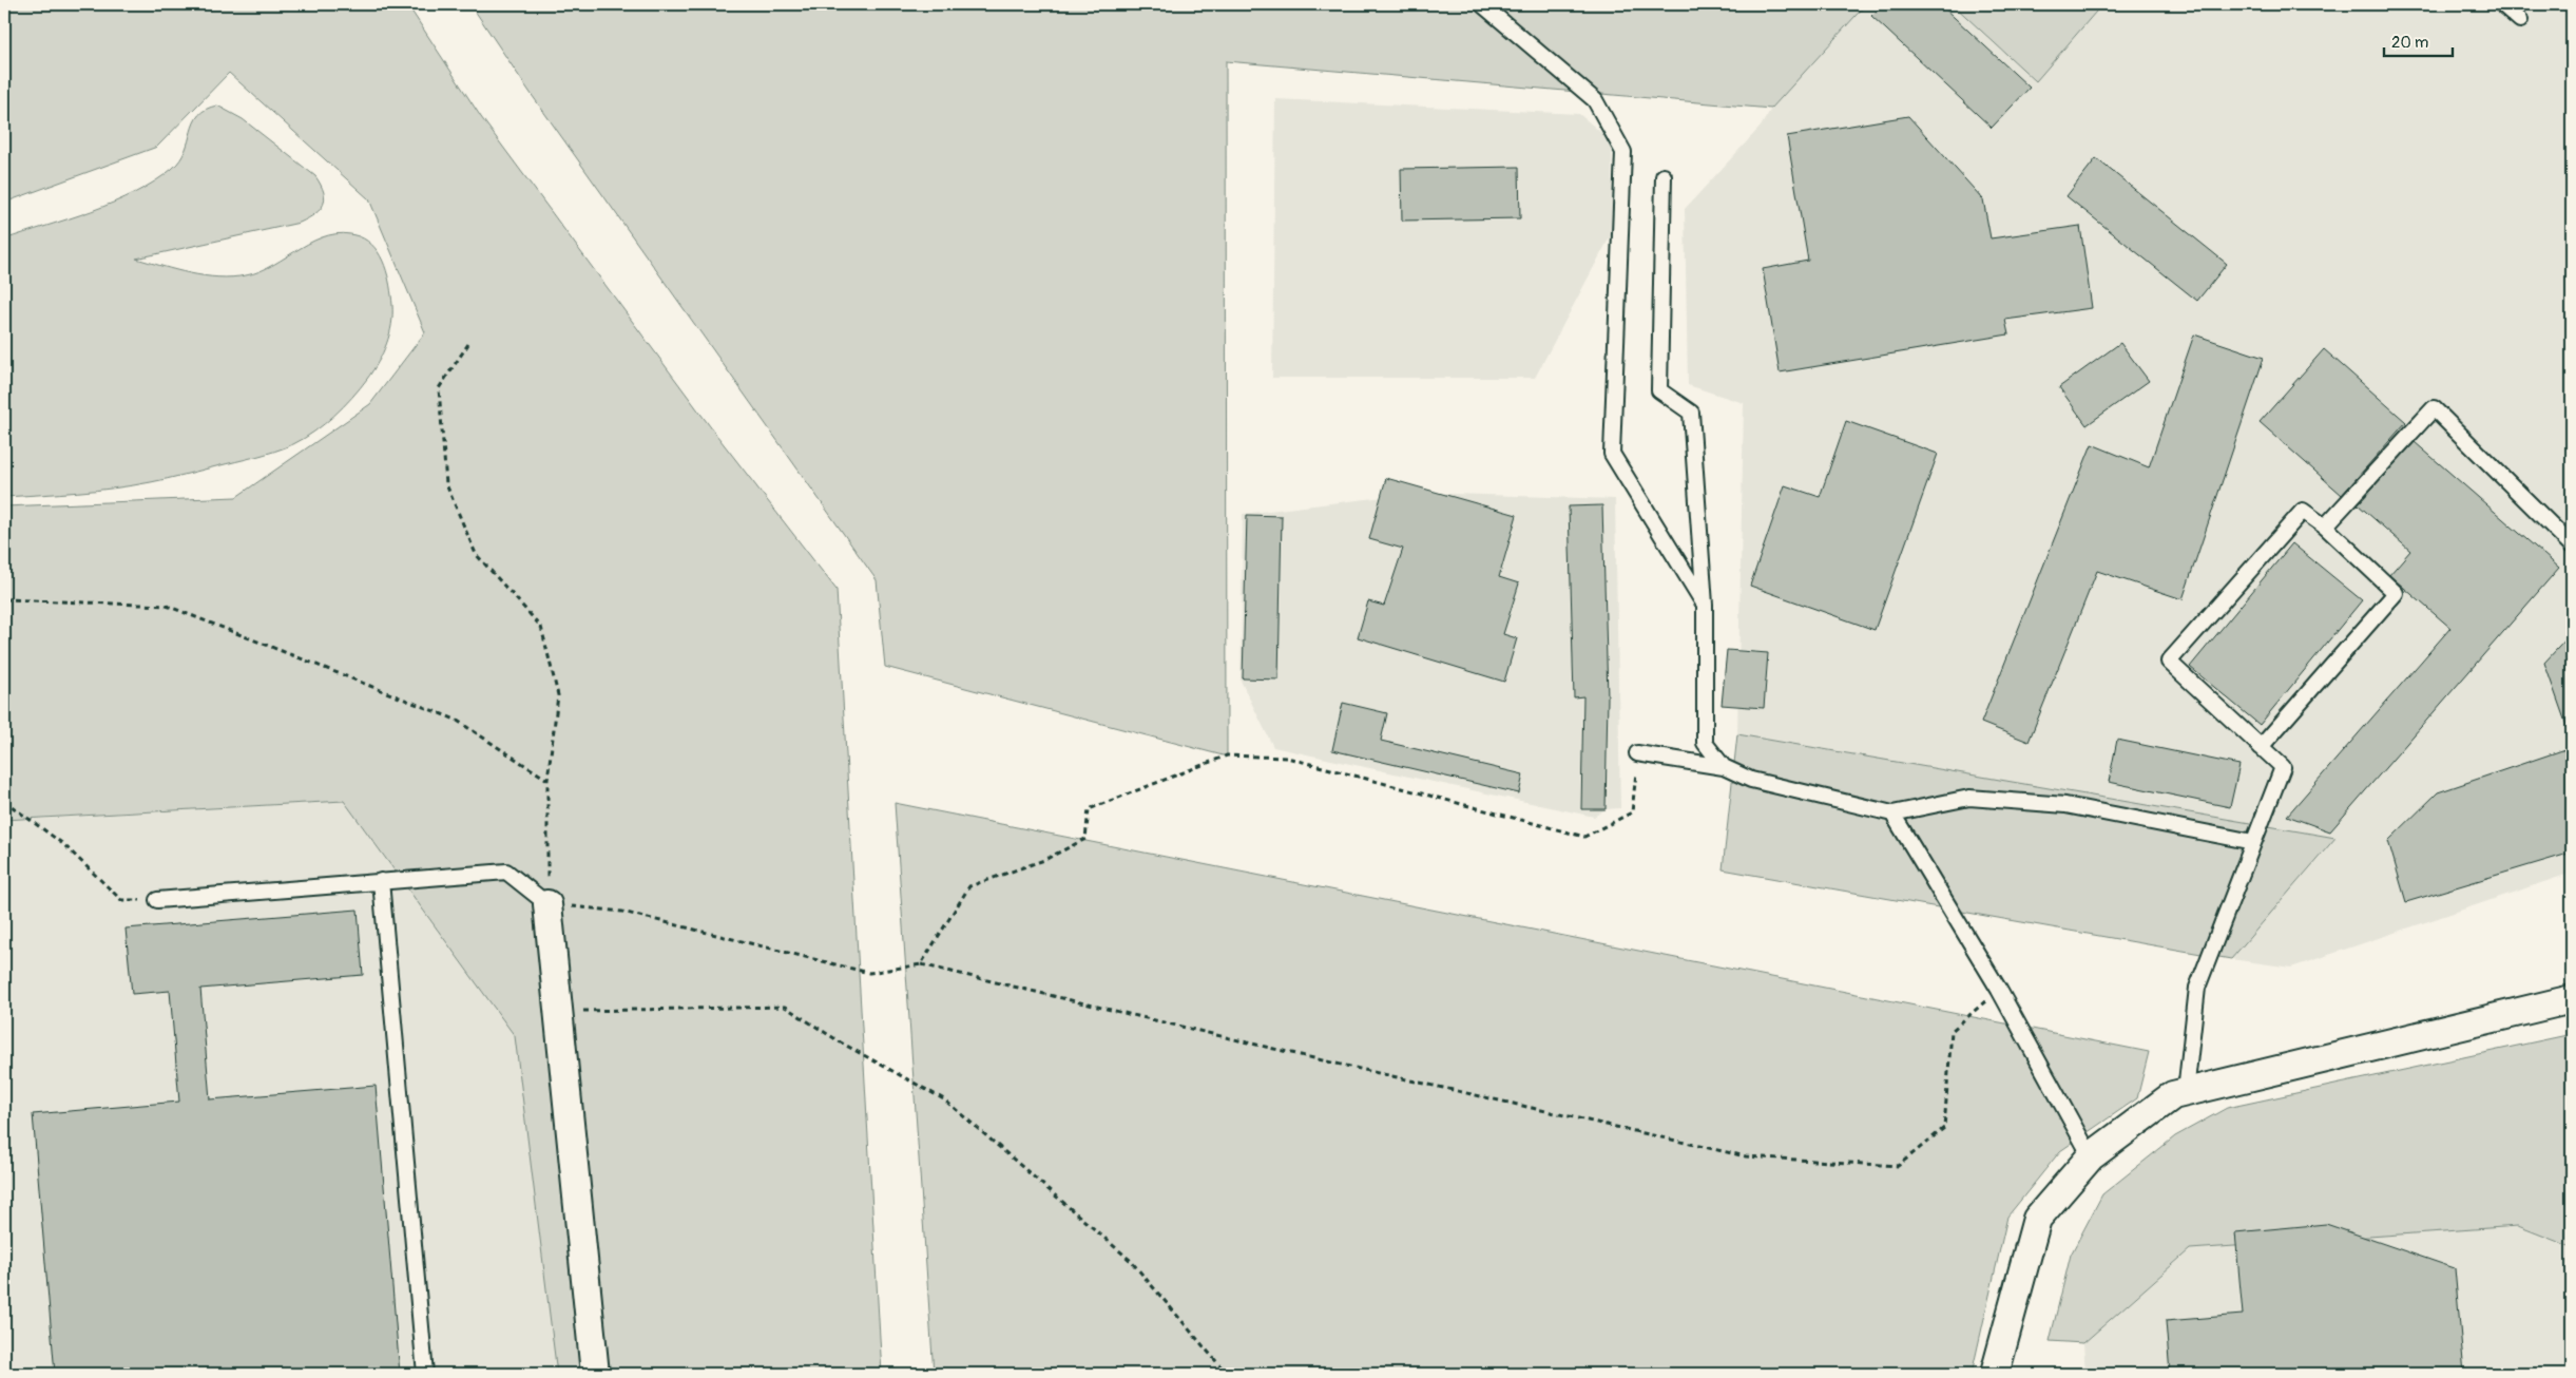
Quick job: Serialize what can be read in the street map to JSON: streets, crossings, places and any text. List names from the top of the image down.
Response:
{
  "scale_bar": "20 m"
}
